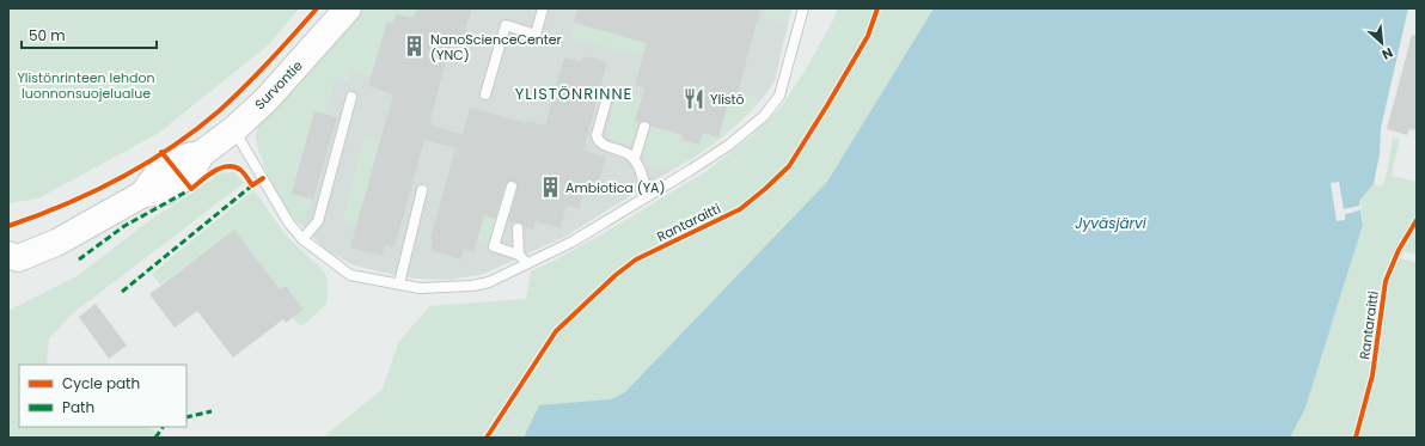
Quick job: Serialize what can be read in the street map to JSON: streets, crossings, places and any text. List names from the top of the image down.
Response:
{
  "streets": {
    "main road": ["Survontie"],
    "cycle path": ["Rantaraitti"]
  },
  "districts": ["YLISTÖNRINNE"],
  "water": ["Jyväsjärvi"],
  "parks": ["Ylistönrinteen lehdon luonnonsuojelualue"],
  "places": {
    "building": ["NanoScienceCenter (YNC)", "Ambiotica (YA)"],
    "restaurant": ["Ylistö"]
  },
  "legend": ["Cycle path", "Path"],
  "scale_bar": "50 m",
  "north": "bottom right"
}
